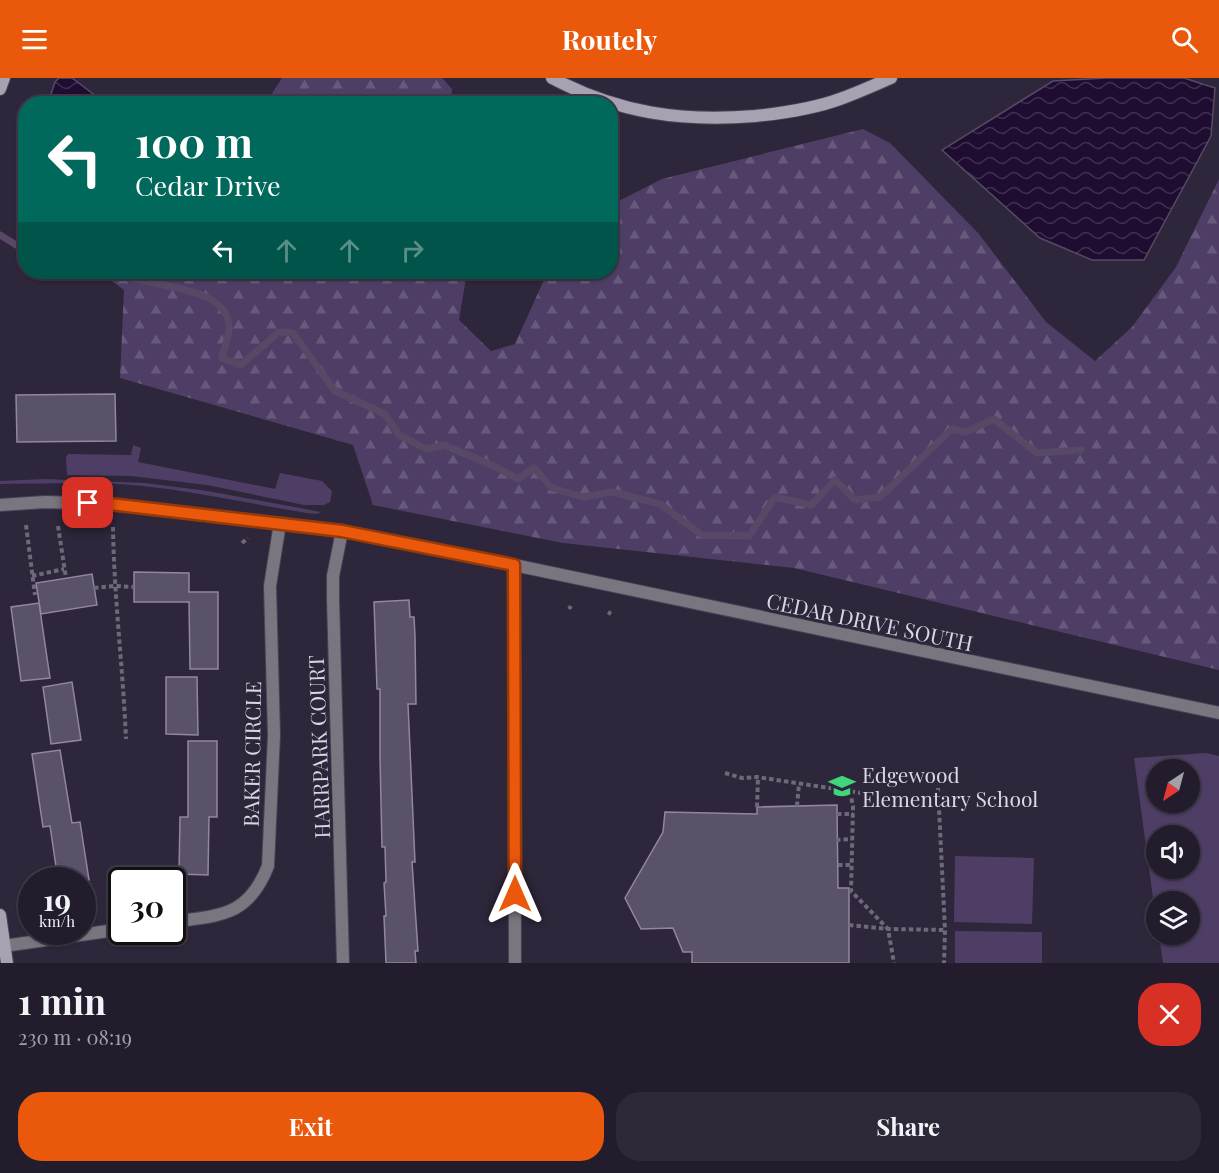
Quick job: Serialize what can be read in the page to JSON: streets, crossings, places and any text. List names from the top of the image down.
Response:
{
  "streets": {
    "street": ["CEDAR DRIVE SOUTH", "HARRPARK COURT", "BAKER CIRCLE"]
  },
  "crossings": [
    ["CEDAR DRIVE SOUTH", "HARRPARK COURT"],
    ["CEDAR DRIVE SOUTH", "BAKER CIRCLE"]
  ],
  "places": {
    "school or university": ["Edgewood Elementary School"]
  },
  "north": "bottom left",
  "page": {
    "header": "Routely",
    "turn": ["100 m", "Cedar Drive"],
    "speed": "19 km/h",
    "limit": "30",
    "heading": ["1 min", "230 m · 08:19"],
    "buttons": ["Exit", "Share"]
  }
}
